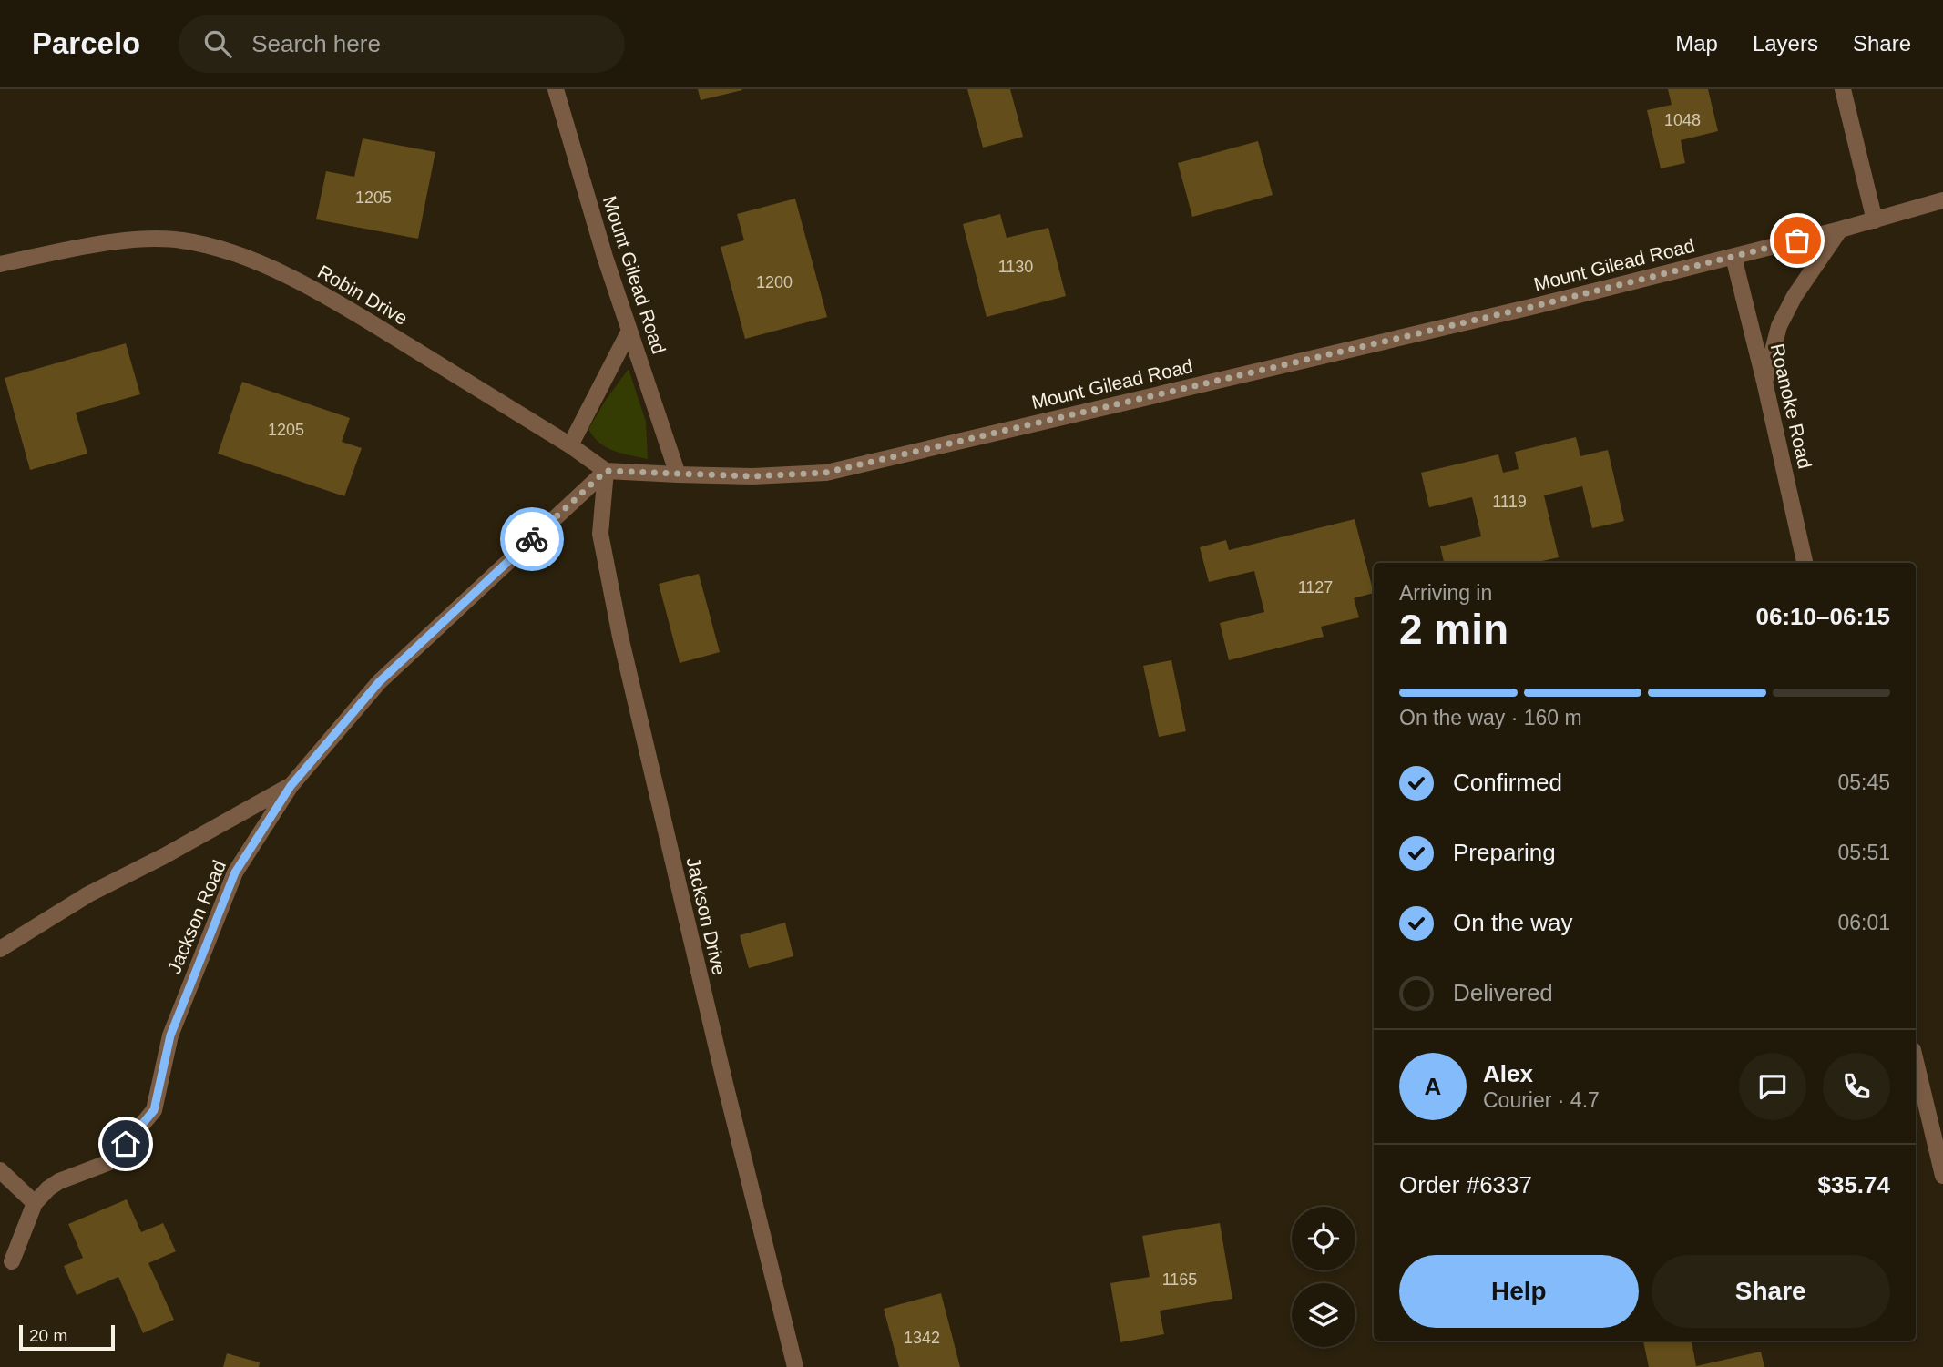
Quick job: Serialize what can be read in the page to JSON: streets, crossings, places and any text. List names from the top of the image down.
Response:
{
  "streets": {
    "street": [
      "Mount Gilead Road",
      "Robin Drive",
      "Roanoke Road",
      "Jackson Drive",
      "Jackson Road"
    ]
  },
  "crossings": [
    ["Mount Gilead Road", "Roanoke Road"],
    ["Robin Drive", "Jackson Drive"],
    ["Robin Drive", "Jackson Road"],
    ["Jackson Drive", "Jackson Road"]
  ],
  "house_numbers": [
    "1048",
    "1205",
    "1130",
    "1200",
    "1205",
    "1119",
    "1127",
    "1165",
    "1342"
  ],
  "scale_bar": "20 m",
  "page": {
    "header": "Parcelo",
    "search": "Search here",
    "nav": ["Map", "Layers", "Share"],
    "heading": ["2 min", "Arriving in", "06:10–06:15"],
    "panel": [
      "Alex",
      "Courier · 4.7",
      "Order #6337",
      "$35.74"
    ],
    "bar": "On the way · 160 m",
    "list": [
      ["Confirmed", "05:45"],
      ["Preparing", "05:51"],
      ["On the way", "06:01"],
      "Delivered"
    ],
    "round": "A",
    "buttons": ["Help", "Share"],
    "scale": "20 m"
  }
}
